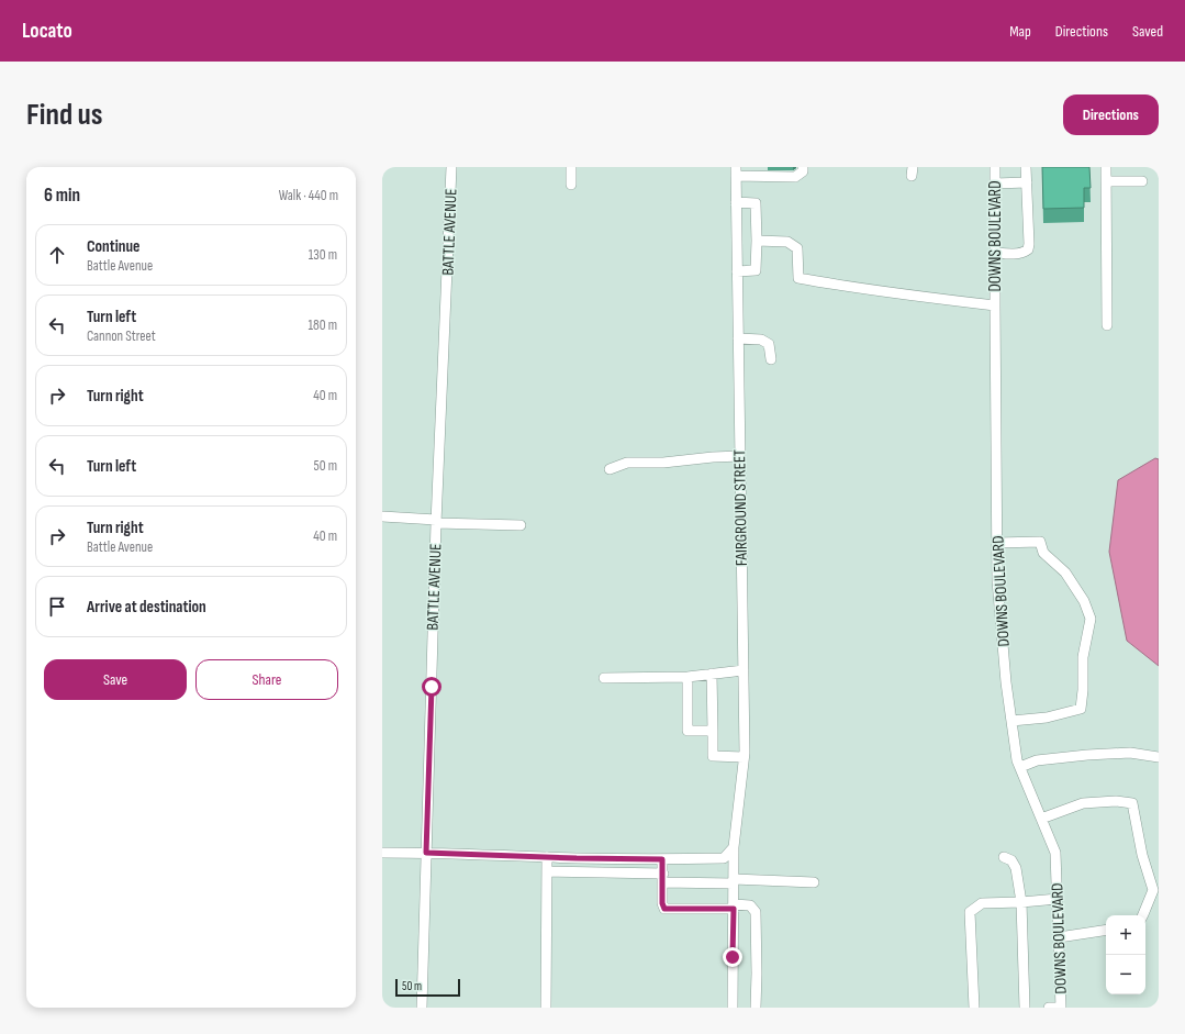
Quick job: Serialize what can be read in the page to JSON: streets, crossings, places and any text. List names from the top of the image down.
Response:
{
  "streets": {
    "street": ["BATTLE AVENUE", "DOWNS BOULEVARD", "FAIRGROUND STREET"]
  },
  "scale_bar": "50 m",
  "page": {
    "header": "Locato",
    "nav": ["Map", "Directions", "Saved"],
    "buttons": [
      "Directions",
      ["Save", "Share"]
    ],
    "title": "Find us",
    "heading": ["6 min", "Walk · 440 m"],
    "list": [
      ["Continue", "Battle Avenue", "130 m"],
      ["Turn left", "Cannon Street", "180 m"],
      ["Turn right", "40 m"],
      ["Turn left", "50 m"],
      ["Turn right", "Battle Avenue", "40 m"],
      "Arrive at destination"
    ],
    "map_buttons": ["+", "−"],
    "scale": "50 m"
  }
}
